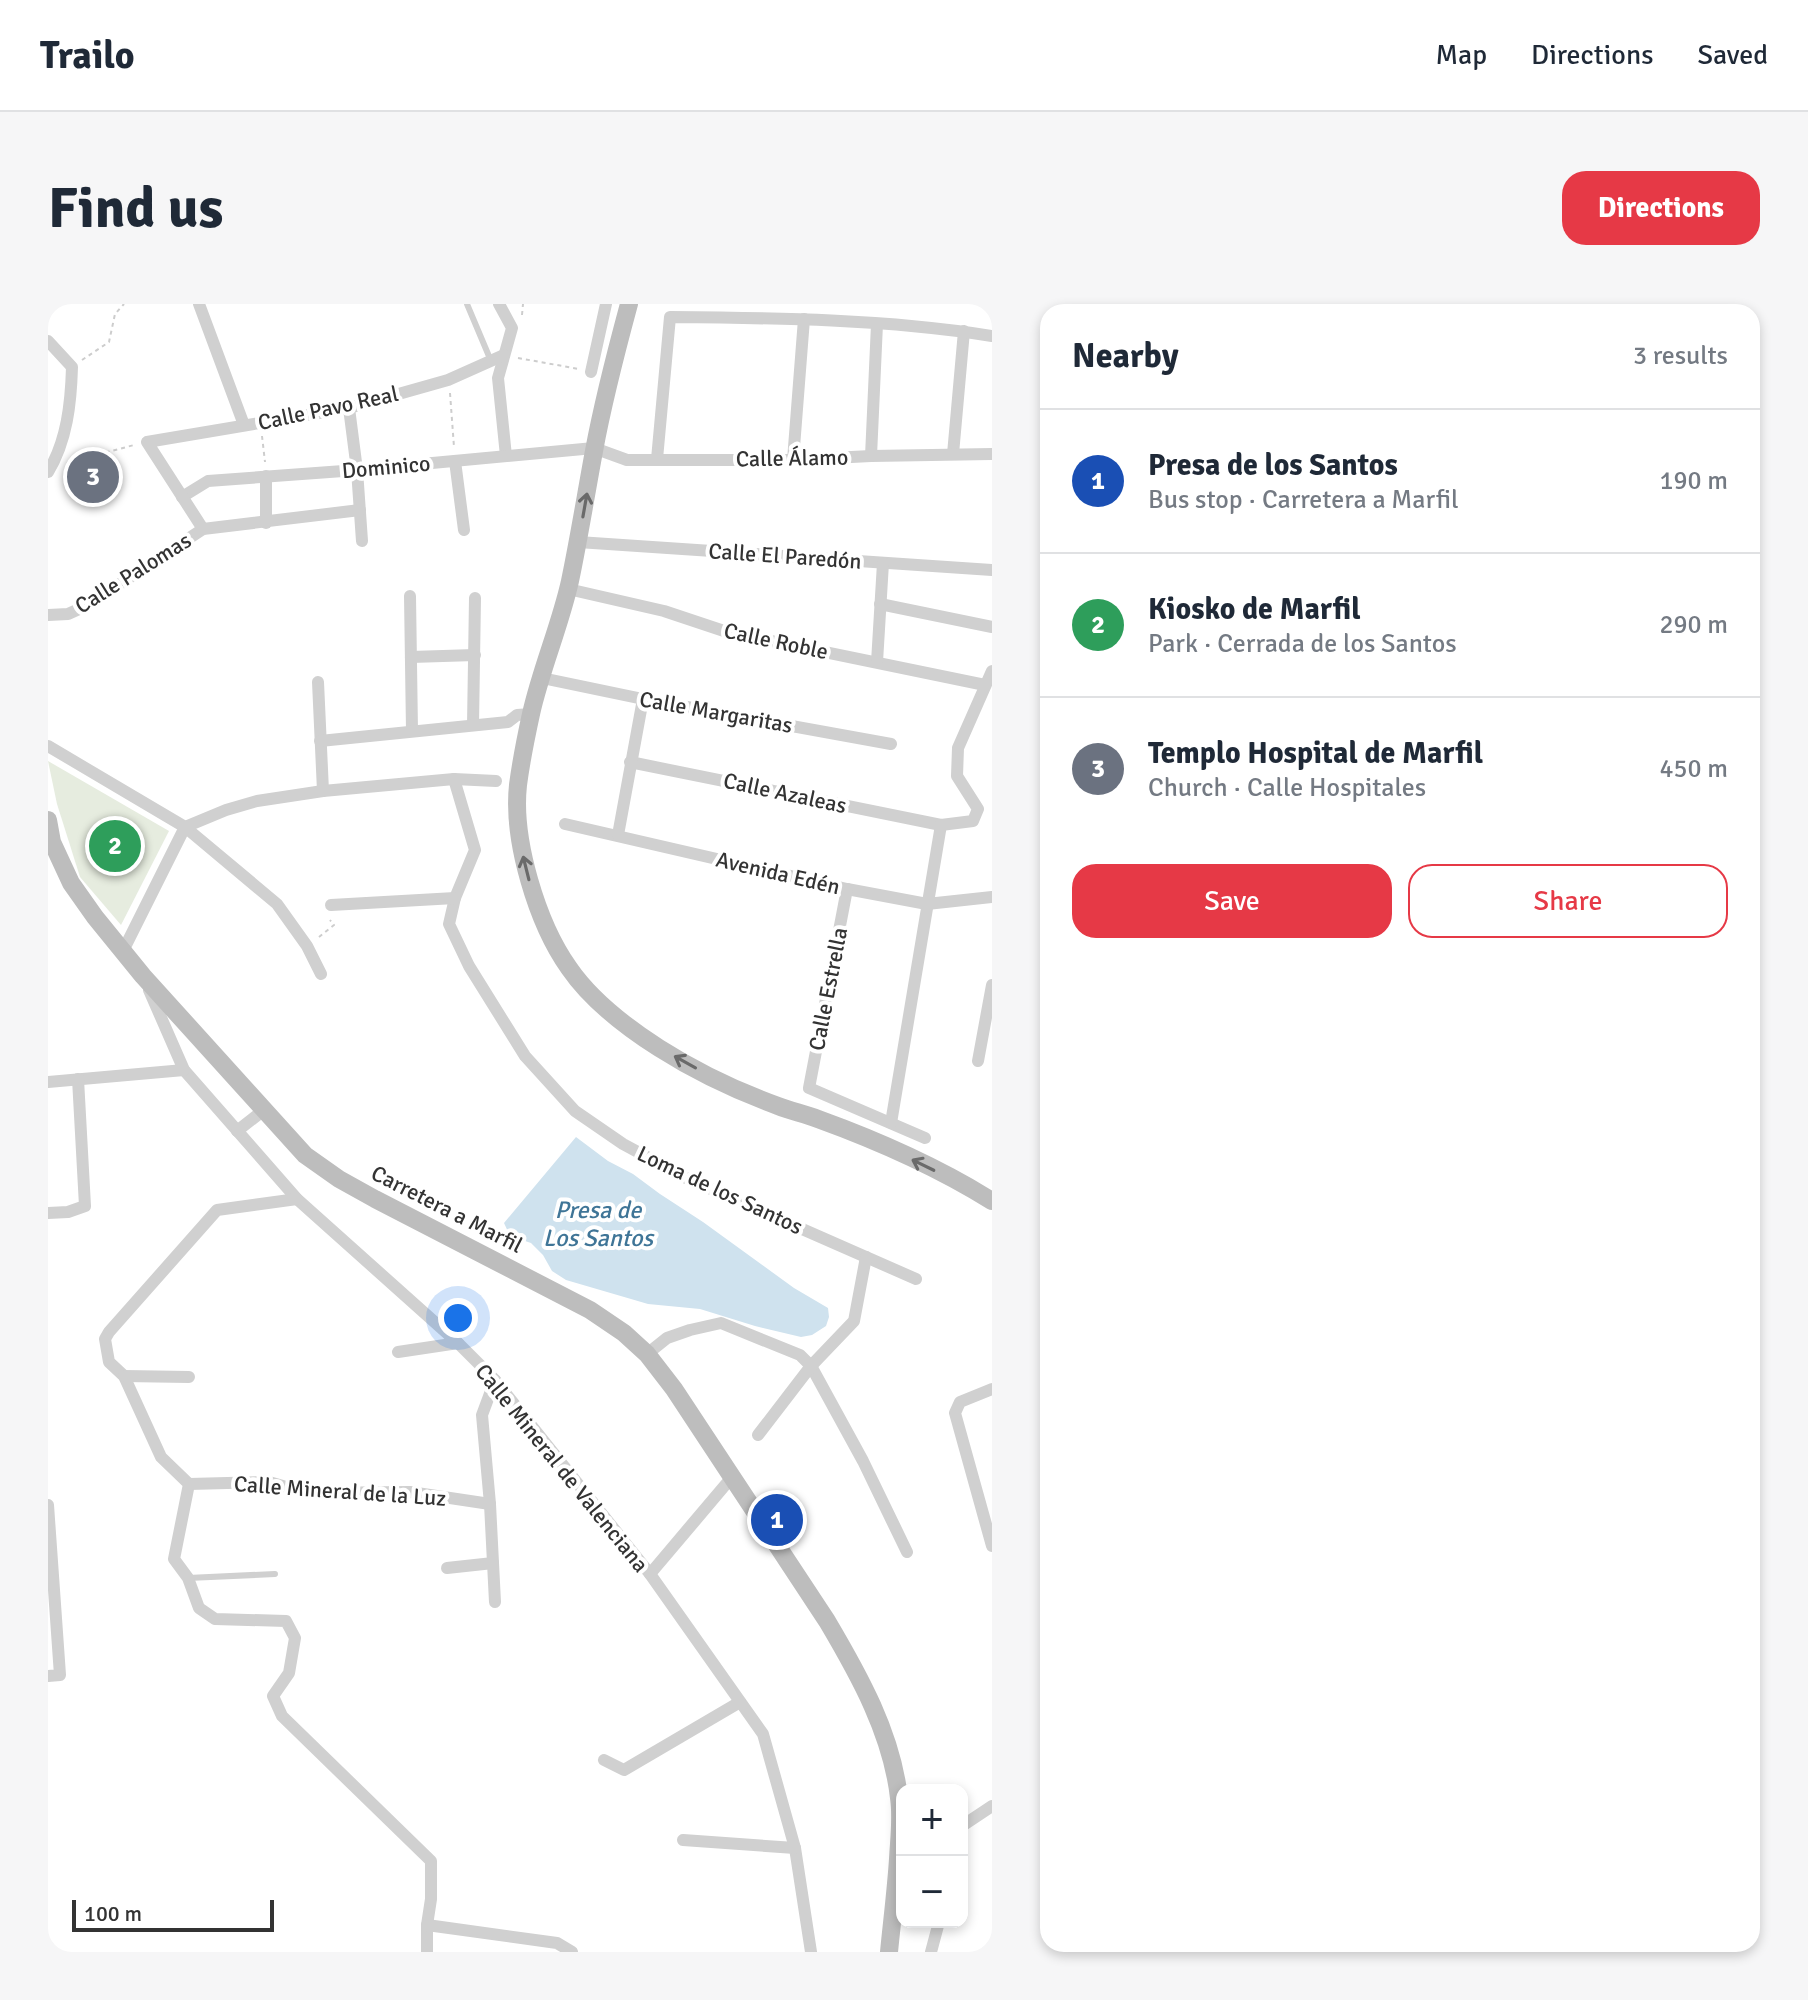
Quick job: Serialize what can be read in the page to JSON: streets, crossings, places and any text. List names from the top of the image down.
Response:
{
  "streets": {
    "main road": ["Carretera a Marfil"],
    "street": [
      "Calle Pavo Real",
      "Calle Álamo",
      "Dominico",
      "Calle El Paredón",
      "Calle Palomas",
      "Calle Roble",
      "Calle Margaritas",
      "Calle Azaleas",
      "Avenida Edén",
      "Calle Estrella",
      "Loma de los Santos",
      "Calle Mineral de Valenciana",
      "Calle Mineral de la Luz"
    ]
  },
  "crossings": [
    ["Calle Álamo", "Dominico"],
    ["Avenida Edén", "Calle Estrella"],
    ["Carretera a Marfil", "Calle Mineral de Valenciana"]
  ],
  "water": ["Presa de Los Santos"],
  "scale_bar": "100 m",
  "page": {
    "header": "Trailo",
    "nav": ["Map", "Directions", "Saved"],
    "buttons": [
      "Directions",
      ["Save", "Share"]
    ],
    "title": "Find us",
    "heading": ["Nearby", "3 results"],
    "list": [
      {
        "mark": "1",
        "name": "Presa de los Santos",
        "note": "Bus stop · Carretera a Marfil",
        "value": "190 m"
      },
      {
        "mark": "2",
        "name": "Kiosko de Marfil",
        "note": "Park · Cerrada de los Santos",
        "value": "290 m"
      },
      {
        "mark": "3",
        "name": "Templo Hospital de Marfil",
        "note": "Church · Calle Hospitales",
        "value": "450 m"
      }
    ],
    "pins": ["3", "2", "1"],
    "map_buttons": ["+", "−"],
    "scale": "100 m"
  }
}
